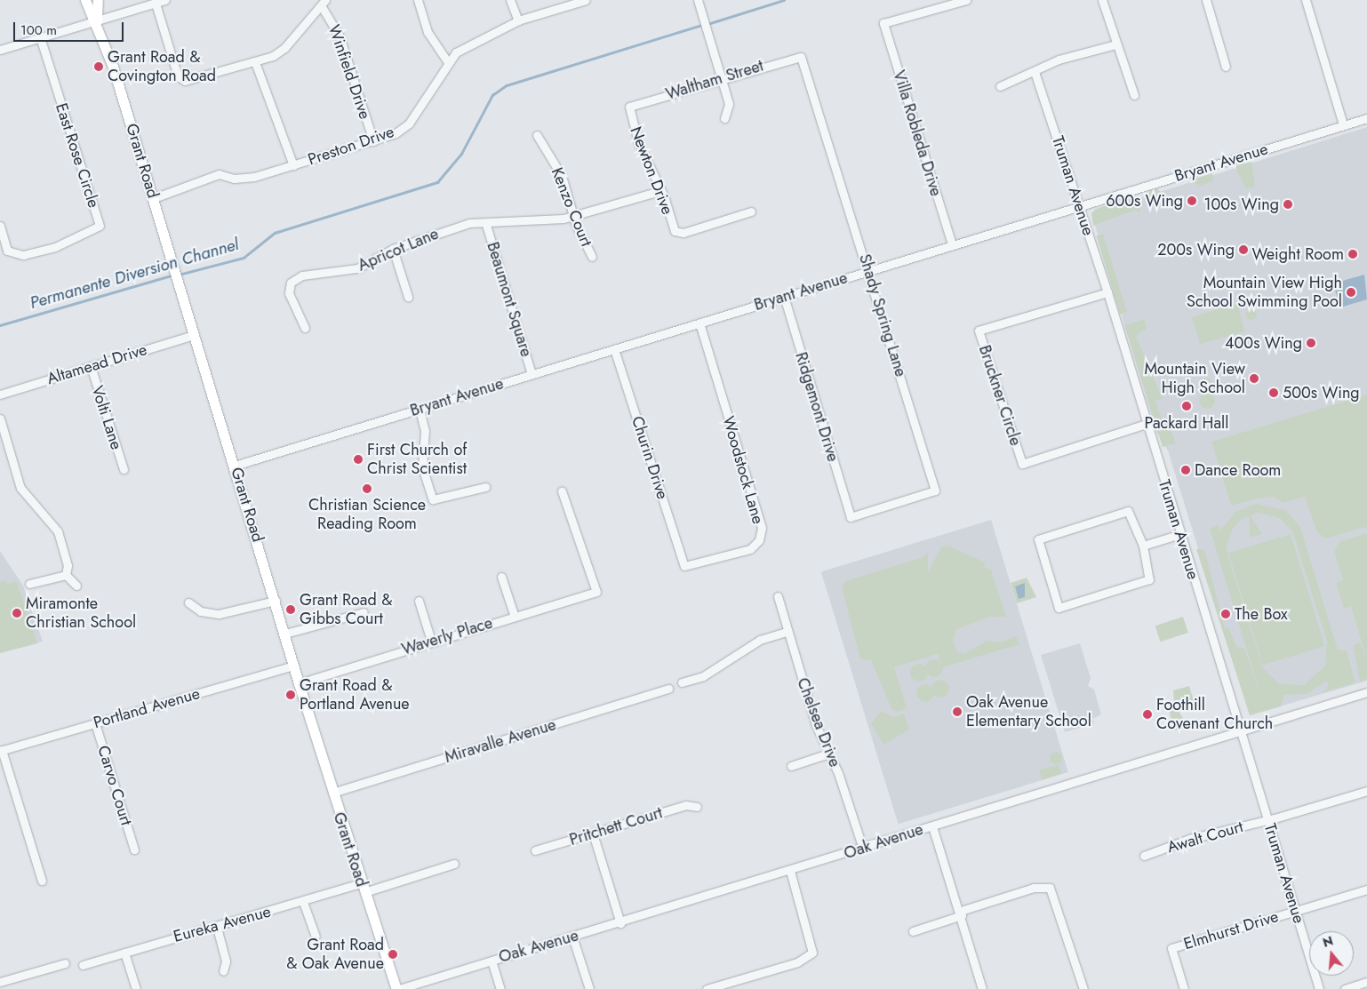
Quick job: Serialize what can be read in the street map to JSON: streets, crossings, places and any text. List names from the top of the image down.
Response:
{
  "streets": {
    "main road": ["Grant Road"],
    "street": [
      "Winfield Drive",
      "Waltham Street",
      "Villa Robleda Drive",
      "Preston Drive",
      "East Rose Circle",
      "Bryant Avenue",
      "Newton Drive",
      "Truman Avenue",
      "Kenzo Court",
      "Apricot Lane",
      "Beaumont Square",
      "Shady Spring Lane",
      "Altamead Drive",
      "Bruckner Circle",
      "Ridgemont Drive",
      "Volti Lane",
      "Churin Drive",
      "Woodstock Lane",
      "Waverly Place",
      "Portland Avenue",
      "Chelsea Drive",
      "Miravalle Avenue",
      "Carvo Court",
      "Pritchett Court",
      "Awalt Court",
      "Oak Avenue",
      "Eureka Avenue",
      "Elmhurst Drive"
    ]
  },
  "crossings": [
    ["Winfield Drive", "Preston Drive"],
    ["Waltham Street", "Newton Drive"],
    ["Waltham Street", "Shady Spring Lane"],
    ["Villa Robleda Drive", "Bryant Avenue"],
    ["Preston Drive", "Grant Road"],
    ["Grant Road", "Bryant Avenue"],
    ["Grant Road", "Altamead Drive"],
    ["Grant Road", "Waverly Place"],
    ["Grant Road", "Portland Avenue"],
    ["Grant Road", "Miravalle Avenue"],
    ["Grant Road", "Oak Avenue"],
    ["Grant Road", "Eureka Avenue"],
    ["Bryant Avenue", "Truman Avenue"],
    ["Bryant Avenue", "Beaumont Square"],
    ["Bryant Avenue", "Shady Spring Lane"],
    ["Bryant Avenue", "Ridgemont Drive"],
    ["Bryant Avenue", "Churin Drive"],
    ["Bryant Avenue", "Woodstock Lane"],
    ["Newton Drive", "Apricot Lane"],
    ["Truman Avenue", "Bruckner Circle"],
    ["Truman Avenue", "Awalt Court"],
    ["Truman Avenue", "Oak Avenue"],
    ["Truman Avenue", "Elmhurst Drive"],
    ["Kenzo Court", "Apricot Lane"],
    ["Apricot Lane", "Beaumont Square"],
    ["Shady Spring Lane", "Ridgemont Drive"],
    ["Altamead Drive", "Volti Lane"],
    ["Churin Drive", "Woodstock Lane"],
    ["Portland Avenue", "Carvo Court"],
    ["Chelsea Drive", "Oak Avenue"]
  ],
  "water": ["Permanente Diversion Channel"],
  "places": [
    "Grant Road & Covington Road",
    "600s Wing",
    "100s Wing",
    "200s Wing",
    "Weight Room",
    "Mountain View High School Swimming Pool",
    "400s Wing",
    "Mountain View High School",
    "500s Wing",
    "Packard Hall",
    "First Church of Christ Scientist",
    "Dance Room",
    "Christian Science Reading Room",
    "Grant Road & Gibbs Court",
    "Miramonte Christian School",
    "The Box",
    "Grant Road & Portland Avenue",
    "Oak Avenue Elementary School",
    "Foothill Covenant Church",
    "Grant Road & Oak Avenue"
  ],
  "scale_bar": "100 m",
  "north": "top"
}
